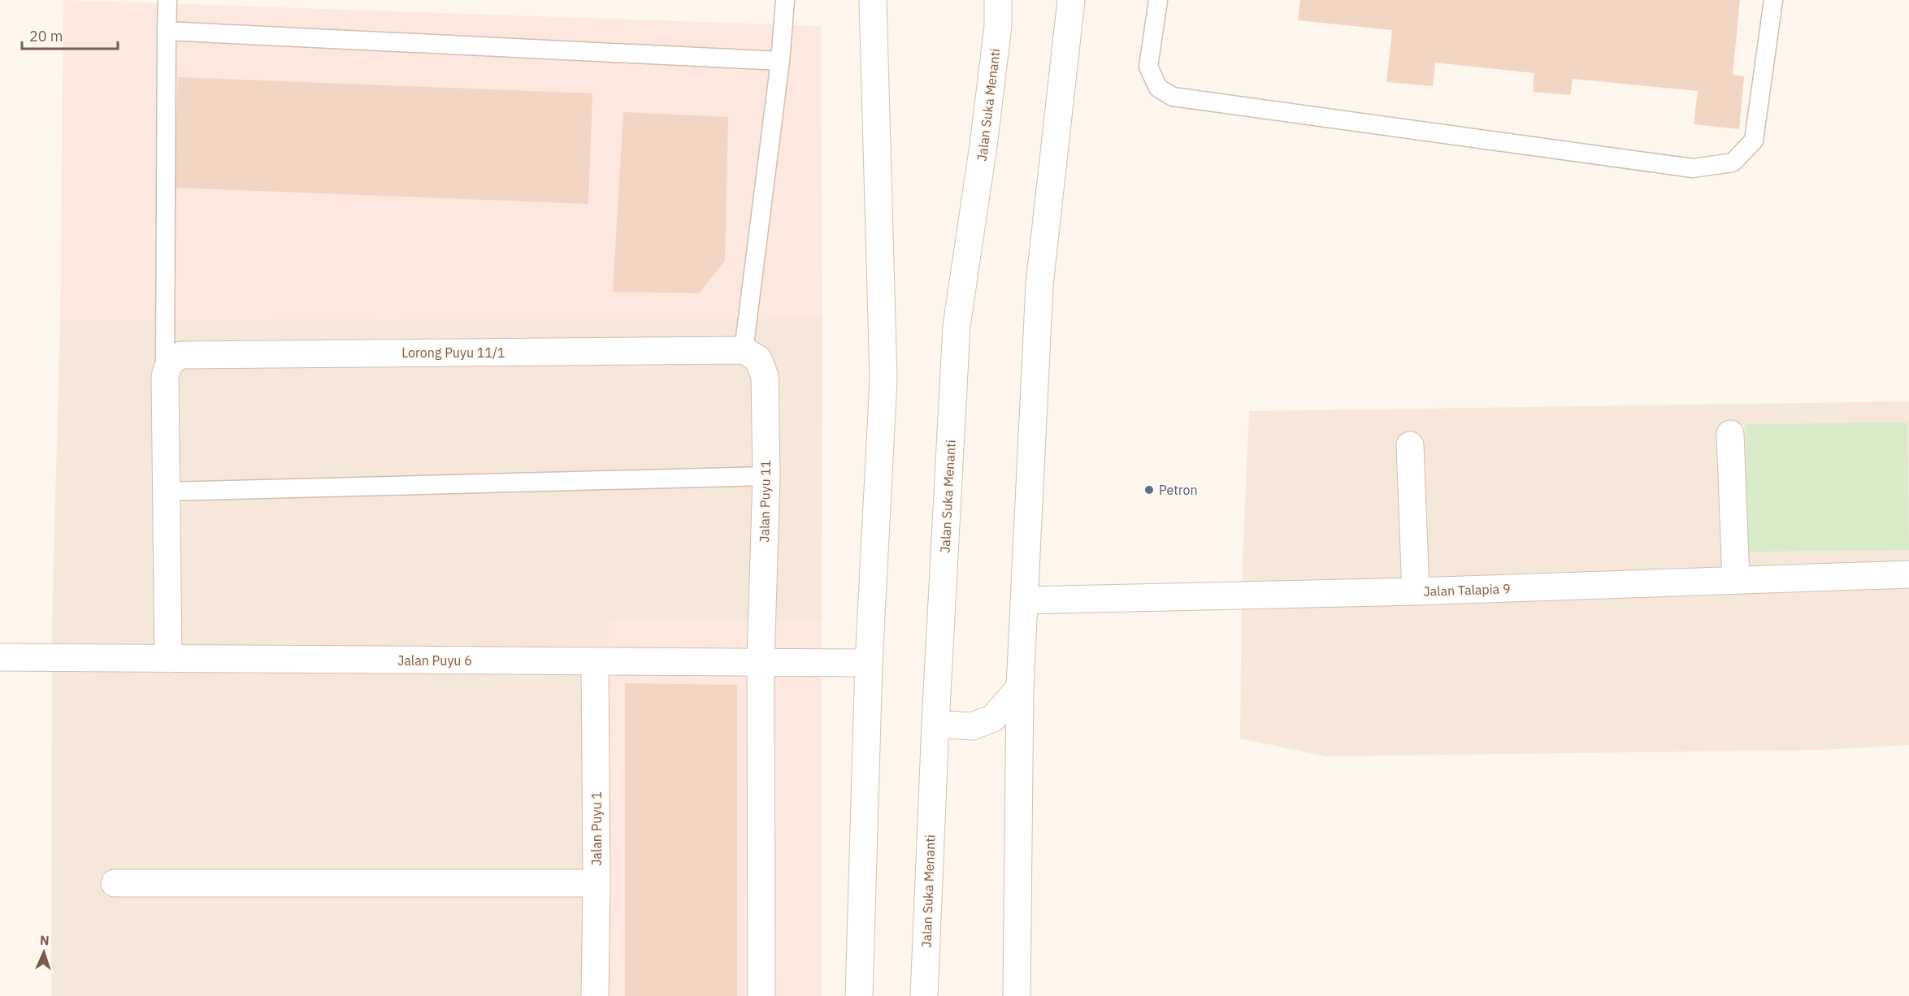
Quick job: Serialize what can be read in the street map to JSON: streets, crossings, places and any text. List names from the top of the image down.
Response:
{
  "streets": {
    "street": [
      "Jalan Suka Menanti",
      "Lorong Puyu 11/1",
      "Jalan Puyu 11",
      "Jalan Talapia 9",
      "Jalan Puyu 6",
      "Jalan Puyu 1"
    ]
  },
  "crossings": [
    ["Lorong Puyu 11/1", "Jalan Puyu 11"],
    ["Jalan Puyu 11", "Jalan Puyu 6"],
    ["Jalan Puyu 6", "Jalan Puyu 1"]
  ],
  "places": ["Petron"],
  "scale_bar": "20 m",
  "north": "top"
}
